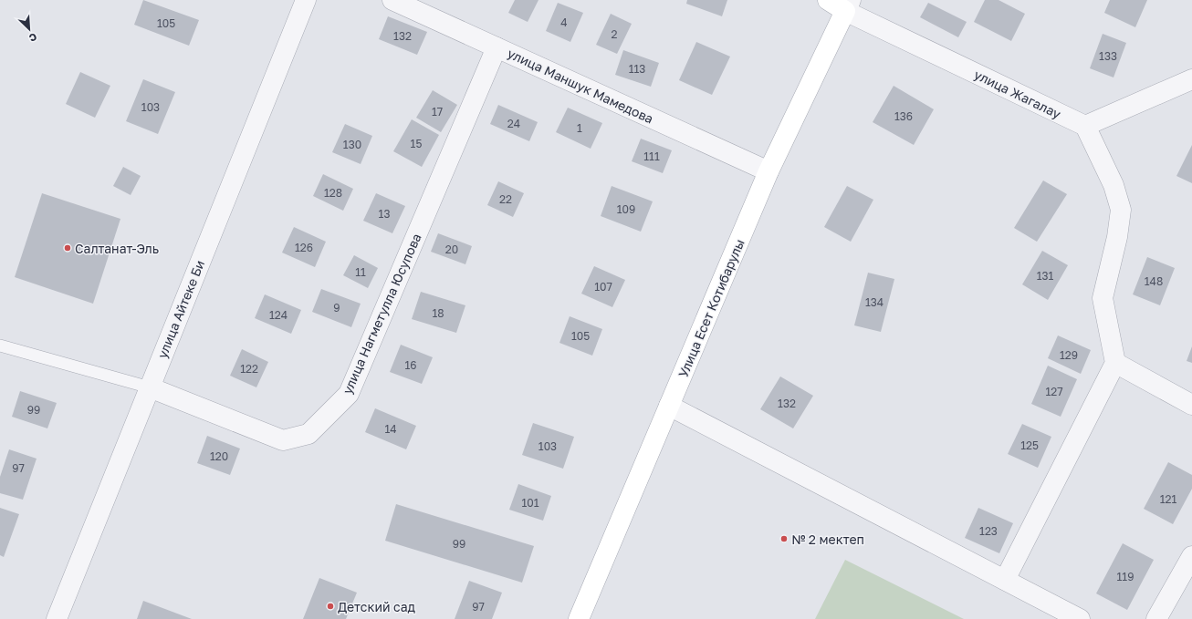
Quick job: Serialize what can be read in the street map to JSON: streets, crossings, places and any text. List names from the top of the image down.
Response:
{
  "streets": {
    "main road": ["Улица Есет Котибарулы"],
    "street": [
      "улица Маншук Мамедова",
      "улица Жагалау",
      "улица Айтеке Би",
      "улица Нагметулла Юсупова"
    ]
  },
  "crossings": [
    ["улица Маншук Мамедова", "Улица Есет Котибарулы"],
    ["улица Маншук Мамедова", "улица Нагметулла Юсупова"],
    ["улица Жагалау", "Улица Есет Котибарулы"],
    ["улица Айтеке Би", "улица Нагметулла Юсупова"]
  ],
  "places": ["Салтанат-Эль", "№ 2 мектеп", "Детский сад"],
  "house_numbers": [
    "4",
    "105",
    "2",
    "132",
    "133",
    "113",
    "103",
    "17",
    "136",
    "24",
    "1",
    "15",
    "130",
    "111",
    "128",
    "22",
    "109",
    "13",
    "126",
    "20",
    "11",
    "131",
    "148",
    "107",
    "134",
    "9",
    "18",
    "124",
    "105",
    "129",
    "16",
    "122",
    "127",
    "132",
    "99",
    "14",
    "125",
    "103",
    "120",
    "97",
    "121",
    "101",
    "123",
    "99",
    "119",
    "97"
  ],
  "north": "bottom right"
}
